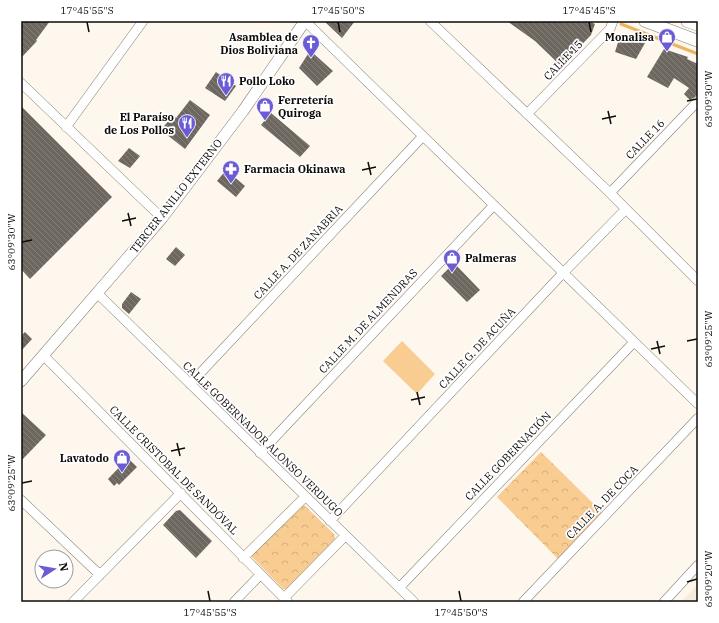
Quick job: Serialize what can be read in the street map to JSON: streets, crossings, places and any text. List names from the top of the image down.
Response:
{
  "streets": {
    "street": [
      "CALLE 15",
      "CALLE 16",
      "TERCER ANILLO EXTERNO",
      "CALLE A. DE ZANABRIA",
      "CALLE M. DE ALMENDRAS",
      "CALLE G. DE ACUÑA",
      "CALLE GOBERNADOR ALONSO VERDUGO",
      "CALLE GOBERNACIÓN",
      "CALLE CRISTOBAL DE SANDÓVAL",
      "CALLE A. DE COCA"
    ]
  },
  "crossings": [
    ["TERCER ANILLO EXTERNO", "CALLE GOBERNADOR ALONSO VERDUGO"],
    ["TERCER ANILLO EXTERNO", "CALLE CRISTOBAL DE SANDÓVAL"],
    ["CALLE A. DE ZANABRIA", "CALLE GOBERNADOR ALONSO VERDUGO"],
    ["CALLE M. DE ALMENDRAS", "CALLE GOBERNADOR ALONSO VERDUGO"],
    ["CALLE G. DE ACUÑA", "CALLE GOBERNADOR ALONSO VERDUGO"],
    ["CALLE GOBERNADOR ALONSO VERDUGO", "CALLE GOBERNACIÓN"]
  ],
  "places": {
    "shop": [
      "Monalisa",
      "Ferretería Quiroga",
      "Palmeras",
      "Lavatodo"
    ],
    "church": ["Asamblea de Dios Boliviana"],
    "restaurant": ["Pollo Loko", "El Paraíso de Los Pollos"],
    "pharmacy": ["Farmacia Okinawa"]
  },
  "north": "right",
  "coordinates": [
    "17°45'55\"S",
    "17°45'50\"S",
    "17°45'45\"S",
    "63°09'30\"W",
    "63°09'25\"W",
    "63°09'20\"W"
  ]
}
